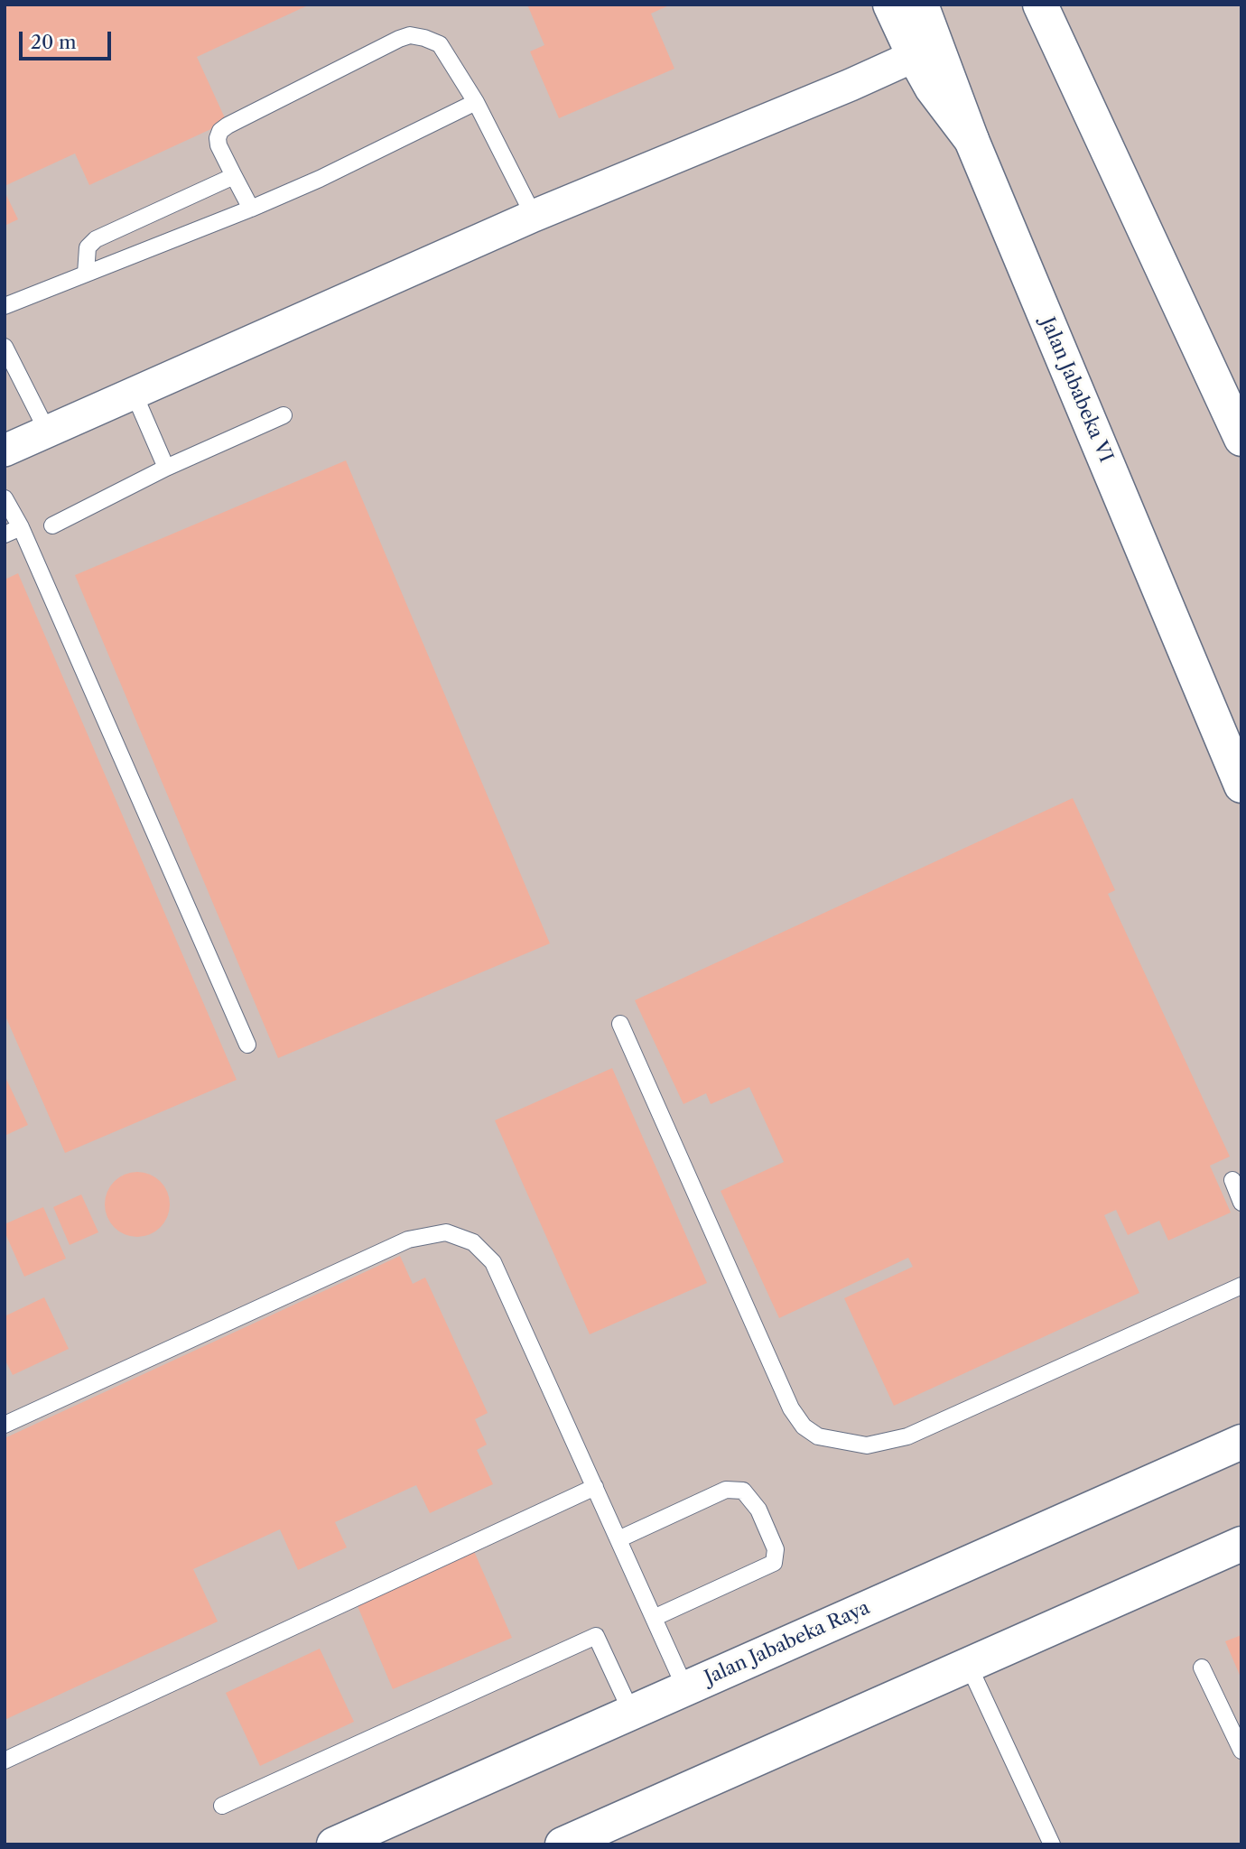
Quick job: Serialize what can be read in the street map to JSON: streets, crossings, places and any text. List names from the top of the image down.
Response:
{
  "streets": {
    "main road": ["Jalan Jababeka VI", "Jalan Jababeka Raya"]
  },
  "scale_bar": "20 m"
}
